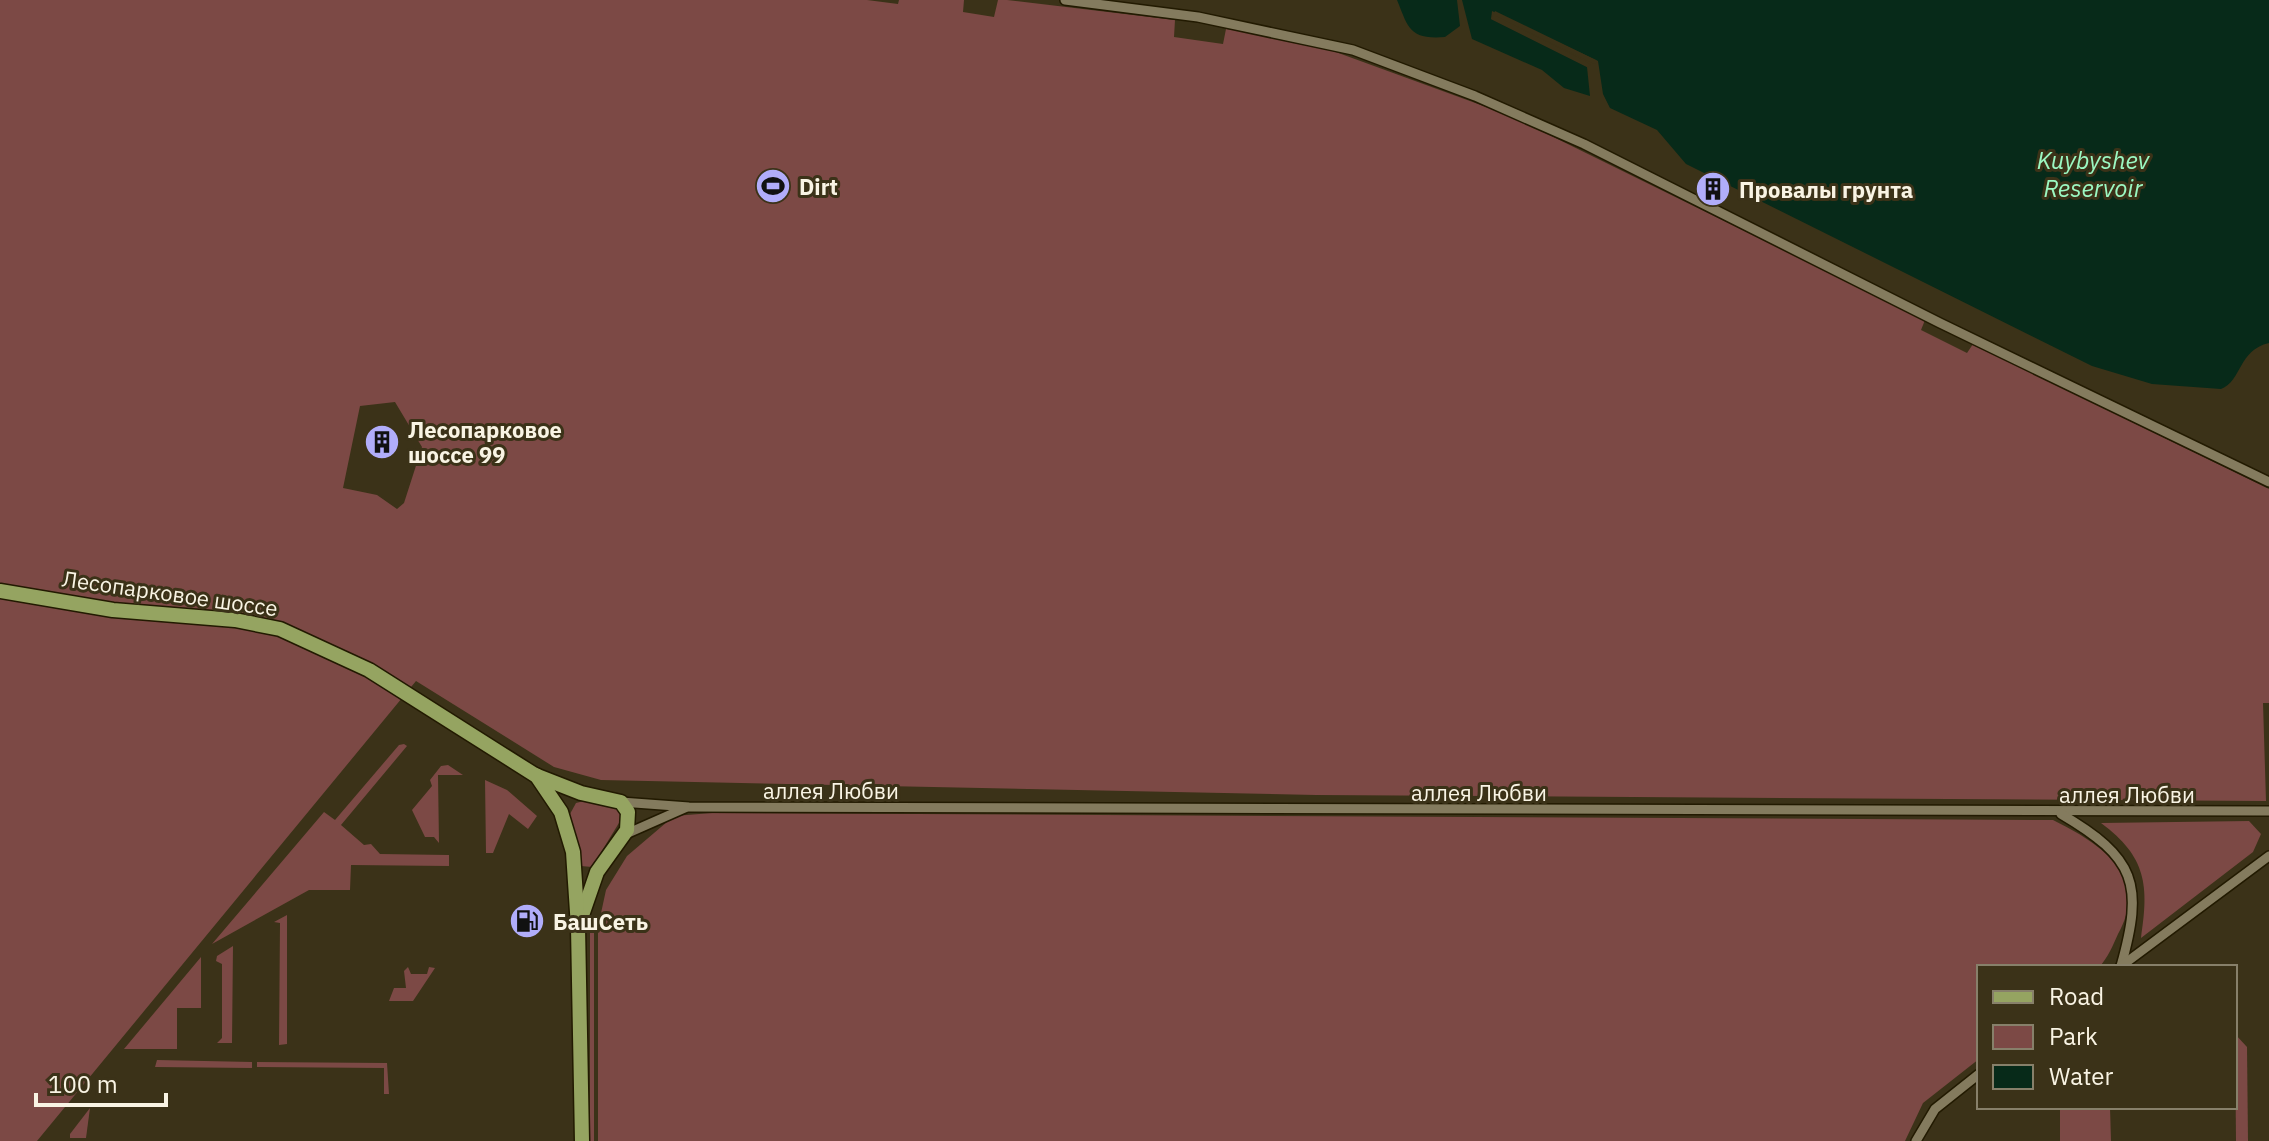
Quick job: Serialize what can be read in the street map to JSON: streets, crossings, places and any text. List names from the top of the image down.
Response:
{
  "streets": {
    "main road": ["Лесопарковое шоссе"],
    "street": ["аллея Любви"]
  },
  "crossings": [
    ["Лесопарковое шоссе", "аллея Любви"]
  ],
  "water": ["Kuybyshev Reservoir"],
  "places": {
    "sports": ["Dirt"],
    "building": ["Провалы грунта", "Лесопарковое шоссе 99"],
    "fuel station": ["БашСеть"]
  },
  "legend": ["Road", "Park", "Water"],
  "scale_bar": "100 m"
}
